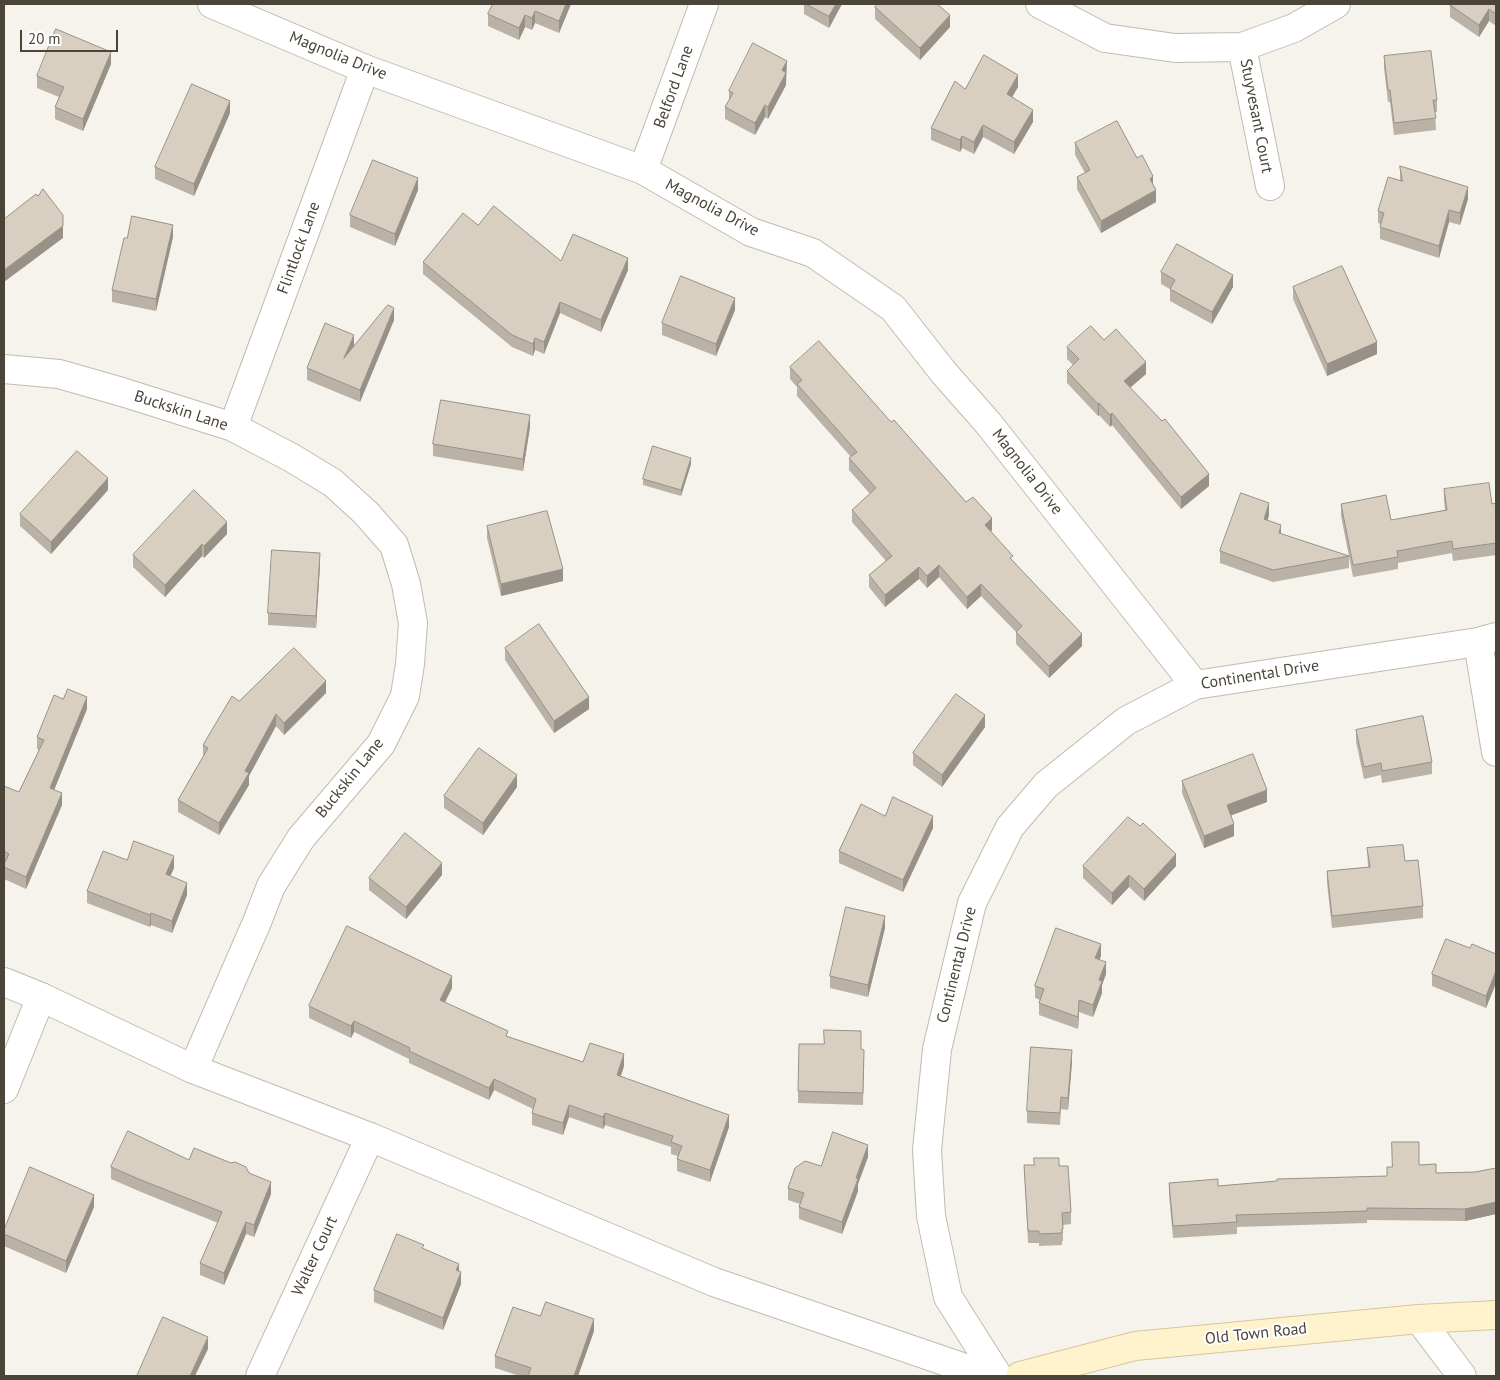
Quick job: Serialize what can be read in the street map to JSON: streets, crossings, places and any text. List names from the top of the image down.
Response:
{
  "streets": {
    "main road": ["Old Town Road"],
    "street": [
      "Magnolia Drive",
      "Belford Lane",
      "Stuyvesant Court",
      "Flintlock Lane",
      "Buckskin Lane",
      "Continental Drive",
      "Walter Court"
    ]
  },
  "crossings": [
    ["Magnolia Drive", "Belford Lane"],
    ["Magnolia Drive", "Flintlock Lane"],
    ["Magnolia Drive", "Continental Drive"],
    ["Flintlock Lane", "Buckskin Lane"]
  ],
  "scale_bar": "20 m"
}
